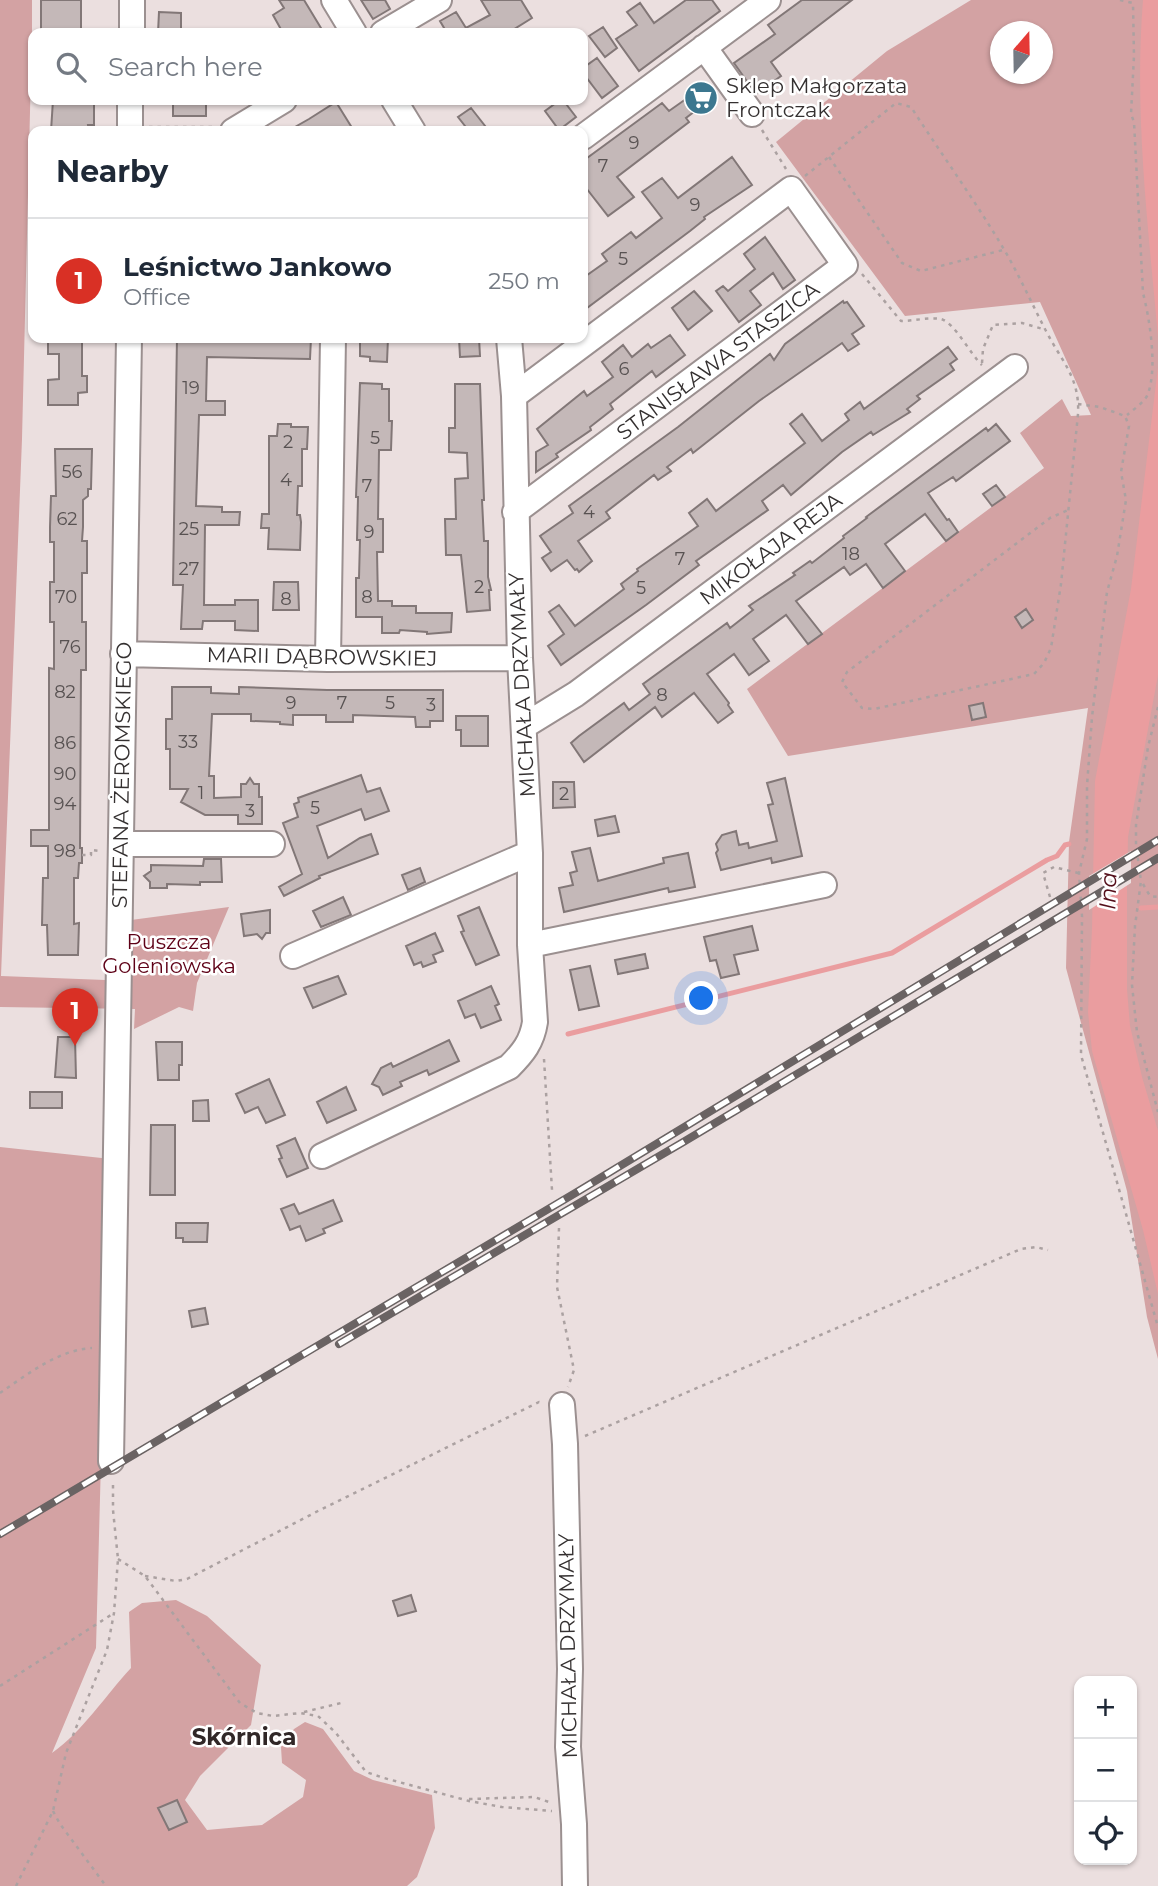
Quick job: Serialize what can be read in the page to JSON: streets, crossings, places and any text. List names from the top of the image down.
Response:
{
  "streets": {
    "street": [
      "STANISŁAWA STASZICA",
      "MIKOŁAJA REJA",
      "MARII DĄBROWSKIEJ",
      "MICHAŁA DRZYMAŁY",
      "STEFANA ŻEROMSKIEGO"
    ]
  },
  "crossings": [
    ["STANISŁAWA STASZICA", "MICHAŁA DRZYMAŁY"],
    ["MIKOŁAJA REJA", "MICHAŁA DRZYMAŁY"],
    ["MARII DĄBROWSKIEJ", "MICHAŁA DRZYMAŁY"],
    ["MARII DĄBROWSKIEJ", "STEFANA ŻEROMSKIEGO"]
  ],
  "districts": ["Skórnica"],
  "water": ["Ina"],
  "parks": ["Puszcza Goleniowska"],
  "places": {
    "supermarket": ["Sklep Małgorzata Frontczak"]
  },
  "house_numbers": [
    "9",
    "7",
    "9",
    "5",
    "6",
    "19",
    "5",
    "2",
    "56",
    "4",
    "7",
    "4",
    "62",
    "25",
    "9",
    "18",
    "7",
    "27",
    "2",
    "5",
    "70",
    "8",
    "8",
    "76",
    "82",
    "8",
    "9",
    "7",
    "5",
    "3",
    "33",
    "86",
    "90",
    "1",
    "2",
    "94",
    "5",
    "3",
    "98"
  ],
  "north": "top",
  "page": {
    "search": "Search here",
    "heading": "Nearby",
    "list": [
      {
        "mark": "1",
        "name": "Leśnictwo Jankowo",
        "note": "Office",
        "value": "250 m"
      }
    ],
    "pins": "1",
    "map_buttons": ["+", "−"]
  }
}
